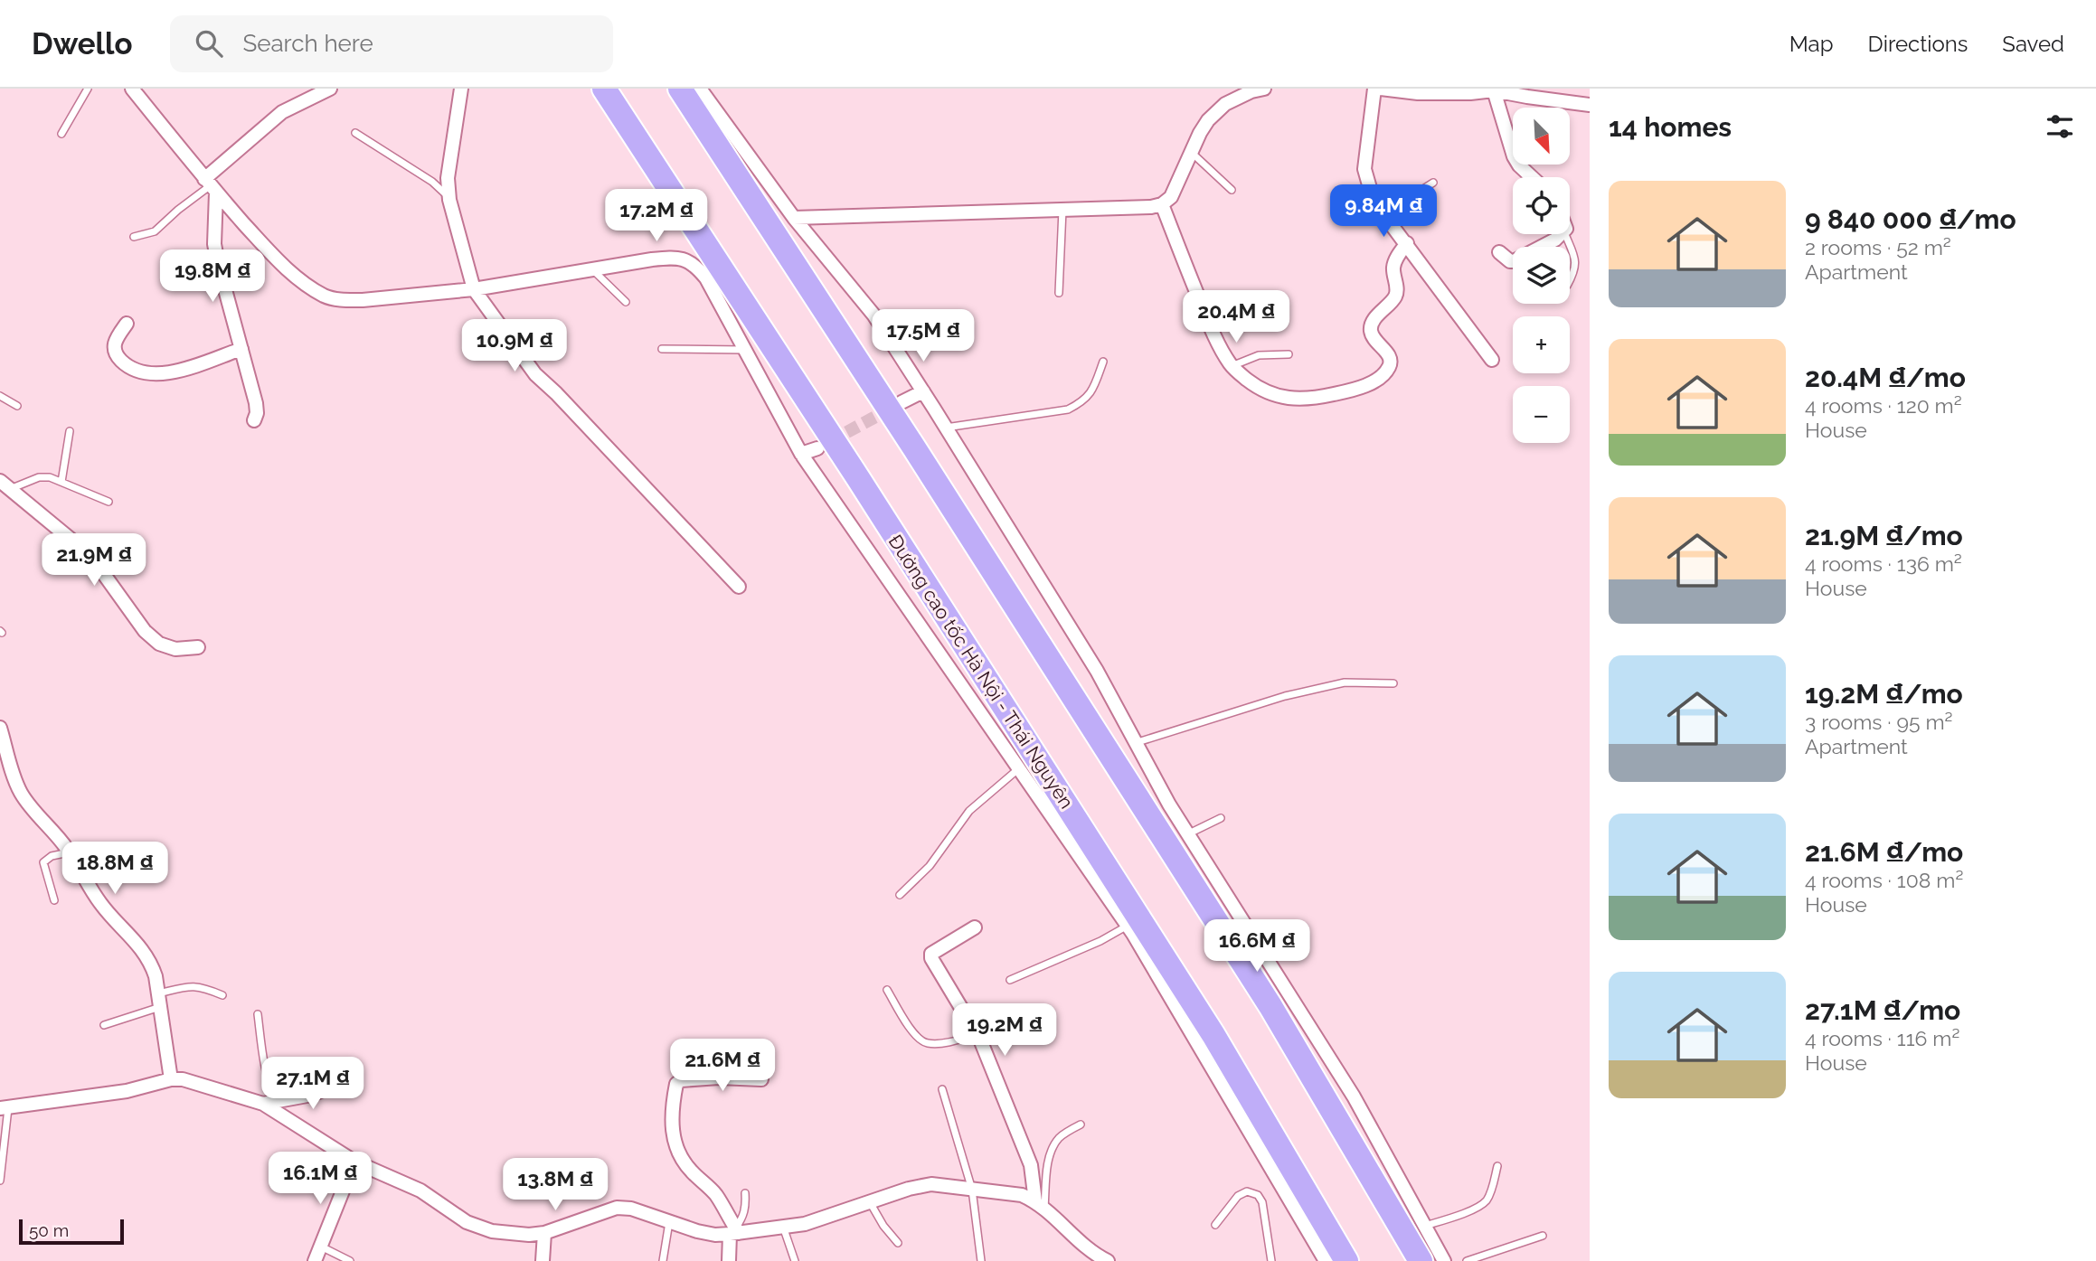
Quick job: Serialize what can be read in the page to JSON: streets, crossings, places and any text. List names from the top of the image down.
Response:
{
  "streets": {
    "highway": ["Đường cao tốc Hà Nội - Thái Nguyên"]
  },
  "scale_bar": "50 m",
  "north": "bottom right",
  "page": {
    "header": "Dwello",
    "search": "Search here",
    "nav": ["Map", "Directions", "Saved"],
    "heading": "14 homes",
    "map_buttons": ["+", "−"],
    "list": [
      {
        "name": "9 840 000 ₫/mo",
        "note": "2 rooms · 52 m² · Apartment"
      },
      {
        "name": "20.4M ₫/mo",
        "note": "4 rooms · 120 m² · House"
      },
      {
        "name": "21.9M ₫/mo",
        "note": "4 rooms · 136 m² · House"
      },
      {
        "name": "19.2M ₫/mo",
        "note": "3 rooms · 95 m² · Apartment"
      },
      {
        "name": "21.6M ₫/mo",
        "note": "4 rooms · 108 m² · House"
      },
      {
        "name": "27.1M ₫/mo",
        "note": "4 rooms · 116 m² · House"
      }
    ],
    "price": [
      "9.84M ₫",
      "17.2M ₫",
      "19.8M ₫",
      "20.4M ₫",
      "17.5M ₫",
      "10.9M ₫",
      "21.9M ₫",
      "18.8M ₫",
      "16.6M ₫",
      "19.2M ₫",
      "21.6M ₫",
      "27.1M ₫",
      "16.1M ₫",
      "13.8M ₫"
    ],
    "scale": "50 m"
  }
}
